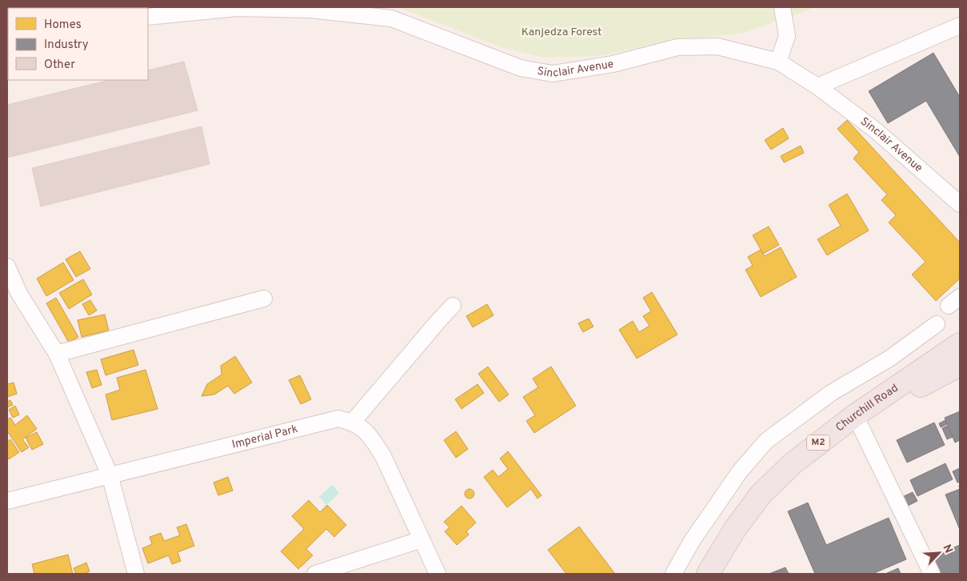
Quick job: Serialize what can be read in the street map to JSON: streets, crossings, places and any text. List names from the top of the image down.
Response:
{
  "streets": {
    "highway": ["Churchill Road", "M2"],
    "street": ["Sinclair Avenue", "Imperial Park"]
  },
  "parks": ["Kanjedza Forest"],
  "legend": ["Homes", "Industry", "Other"],
  "north": "top right"
}
